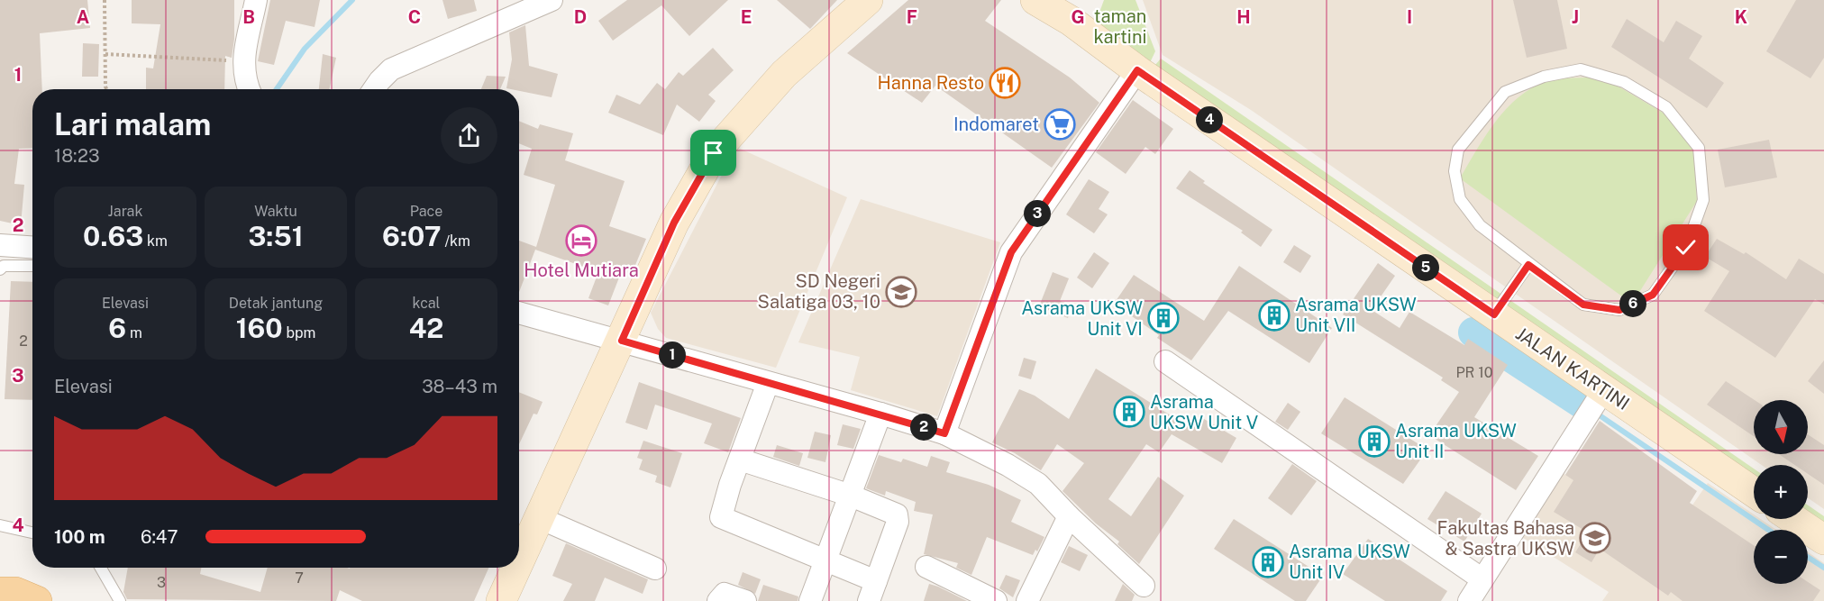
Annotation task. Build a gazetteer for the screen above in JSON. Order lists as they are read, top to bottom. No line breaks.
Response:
{"streets":{"main road":["JALAN KARTINI"]},"parks":["taman kartini"],"places":{"restaurant":["Hanna Resto"],"supermarket":["Indomaret"],"hotel":["Hotel Mutiara"],"school or university":["SD Negeri Salatiga 03, 10","Fakultas Bahasa & Sastra UKSW"],"building":["Asrama UKSW Unit VII","Asrama UKSW Unit VI","Asrama UKSW Unit V","Asrama UKSW Unit II","Asrama UKSW Unit IV"]},"house_numbers":["2","PR 10","7","3"],"north":"bottom","page":{"heading":["Lari malam","18:23"],"pins":["4","3","5","6","1","2"],"stats":[["Jarak","0.63 km"],["Waktu","3:51"],["Pace","6:07 /km"],["Elevasi","6 m"],["Detak jantung","160 bpm"],["kcal","42"]],"chart":["Elevasi","38–43 m"],"map_buttons":["+","−"],"list":[{"name":"100 m","note":"6:47"}]},"grid":{"columns":["A","B","C","D","E","F","G","H","I","J","K"],"rows":["1","2","3","4"]}}
